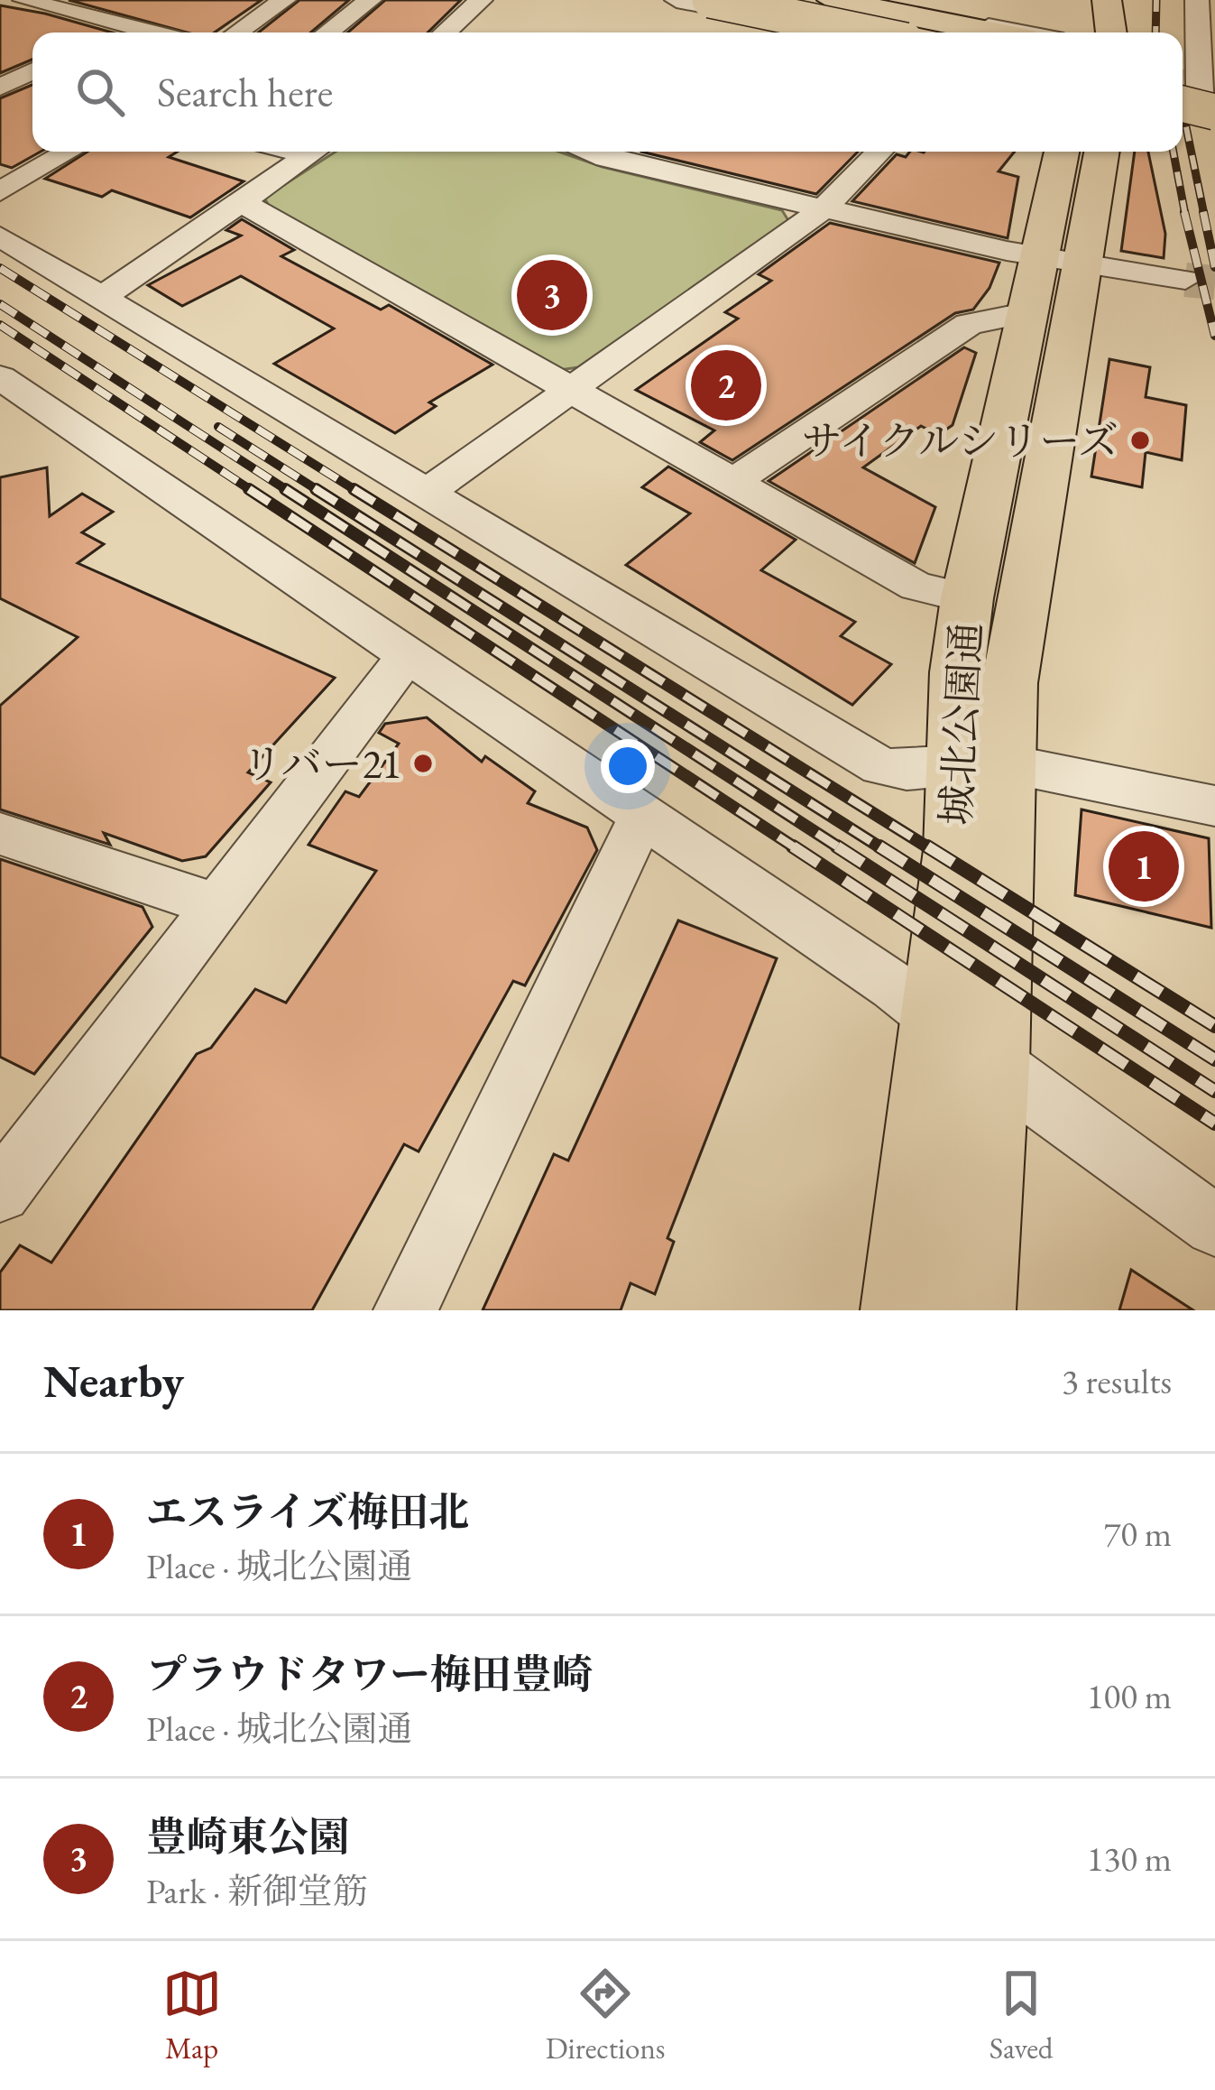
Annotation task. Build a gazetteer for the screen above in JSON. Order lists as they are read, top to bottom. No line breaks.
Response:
{"streets":{"main road":["城北公園通"]},"places":["サイクルシリーズ","リバー21"],"page":{"search":"Search here","pins":["3","2","1"],"heading":["Nearby","3 results"],"list":[{"mark":"1","name":"エスライズ梅田北","note":"Place · 城北公園通","value":"70 m"},{"mark":"2","name":"プラウドタワー梅田豊崎","note":"Place · 城北公園通","value":"100 m"},{"mark":"3","name":"豊崎東公園","note":"Park · 新御堂筋","value":"130 m"}],"nav":["Map","Directions","Saved"]}}
